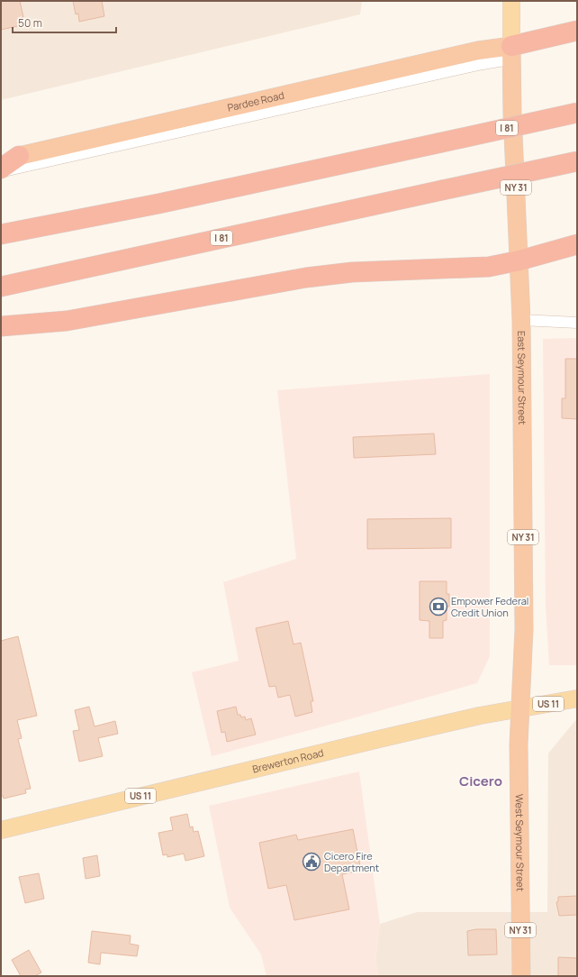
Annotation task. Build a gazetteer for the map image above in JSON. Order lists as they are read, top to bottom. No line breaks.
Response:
{"streets":{"highway":["Pardee Road","I 81","NY 31","East Seymour Street","West Seymour Street"],"main road":["US 11","Brewerton Road"]},"crossings":[["Pardee Road","NY 31"],["Pardee Road","East Seymour Street"],["NY 31","East Seymour Street"],["East Seymour Street","Brewerton Road"],["East Seymour Street","West Seymour Street"],["Brewerton Road","West Seymour Street"]],"districts":["Cicero"],"places":{"bank":["Empower Federal Credit Union"],"public building":["Cicero Fire Department"]},"scale_bar":"50 m"}
